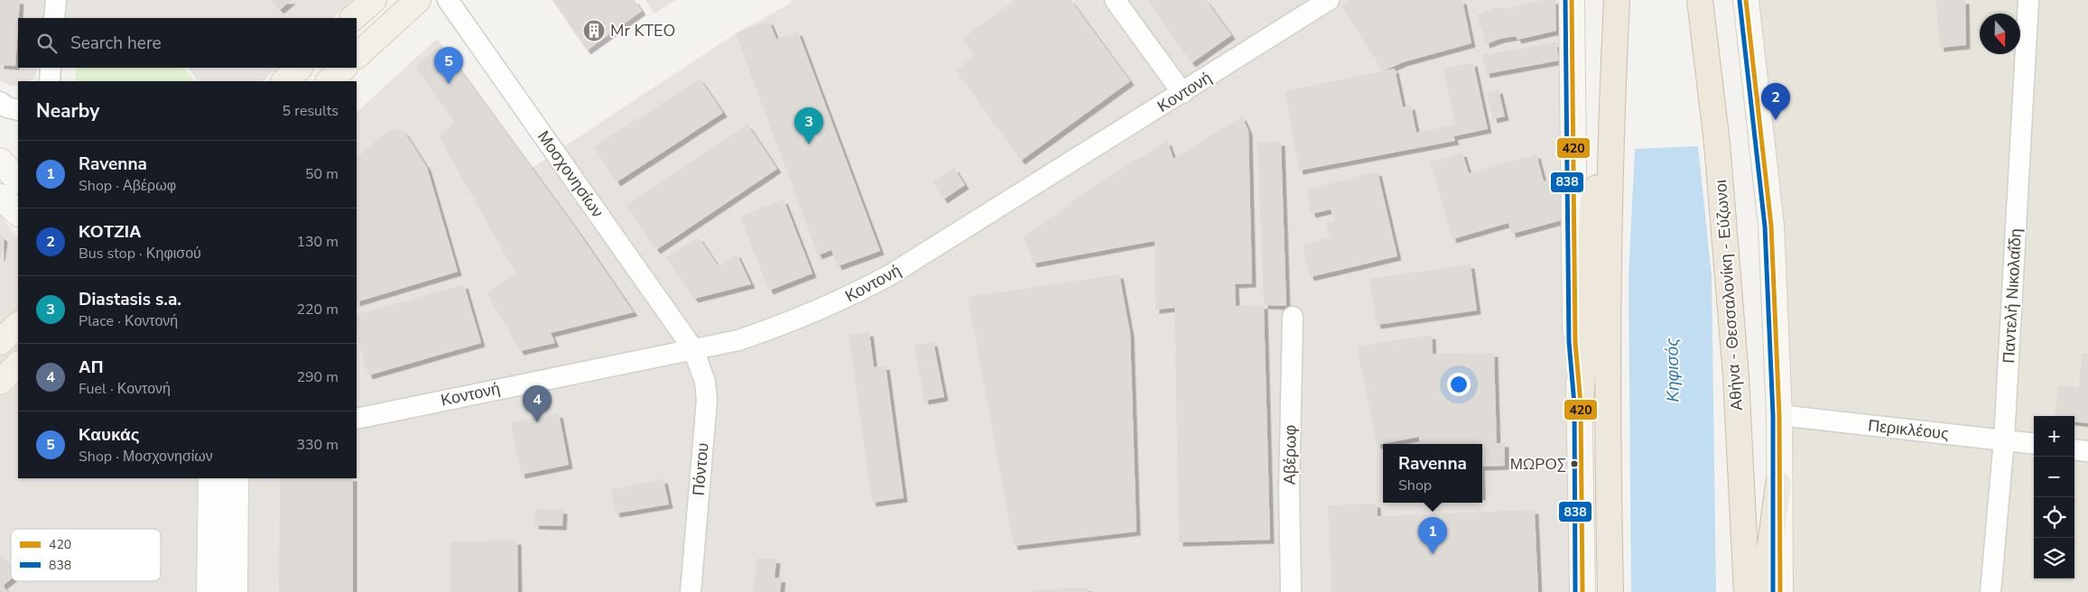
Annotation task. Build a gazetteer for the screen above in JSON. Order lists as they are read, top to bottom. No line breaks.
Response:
{"streets":{"highway":["Αθήνα - Θεσσαλονίκη - Εύζωνοι"],"street":["Κοντονή","Μοσχονησίων","Παντελή Νικολαΐδη","Περικλέους","Αβέρωφ","Πόντου"]},"crossings":[["Κοντονή","Μοσχονησίων"],["Κοντονή","Πόντου"],["Μοσχονησίων","Πόντου"],["Παντελή Νικολαΐδη","Περικλέους"]],"water":["Κηφισός"],"places":{"building":["Mr KTEO"],"other":["ΜΩΡΟΣ"]},"lines":["transit line 420","transit line 838"],"legend":["420","838"],"north":"bottom","page":{"search":"Search here","pins":["5","2","3","4","1"],"heading":["Nearby","5 results"],"list":[{"mark":"1","name":"Ravenna","note":"Shop · Αβέρωφ","value":"50 m"},{"mark":"2","name":"ΚΟΤΖΙΑ","note":"Bus stop · Κηφισού","value":"130 m"},{"mark":"3","name":"Diastasis s.a.","note":"Place · Κοντονή","value":"220 m"},{"mark":"4","name":"ΑΠ","note":"Fuel · Κοντονή","value":"290 m"},{"mark":"5","name":"Καυκάς","note":"Shop · Μοσχονησίων","value":"330 m"}],"map_buttons":["+","−"],"popup":["Ravenna","Shop"]}}
